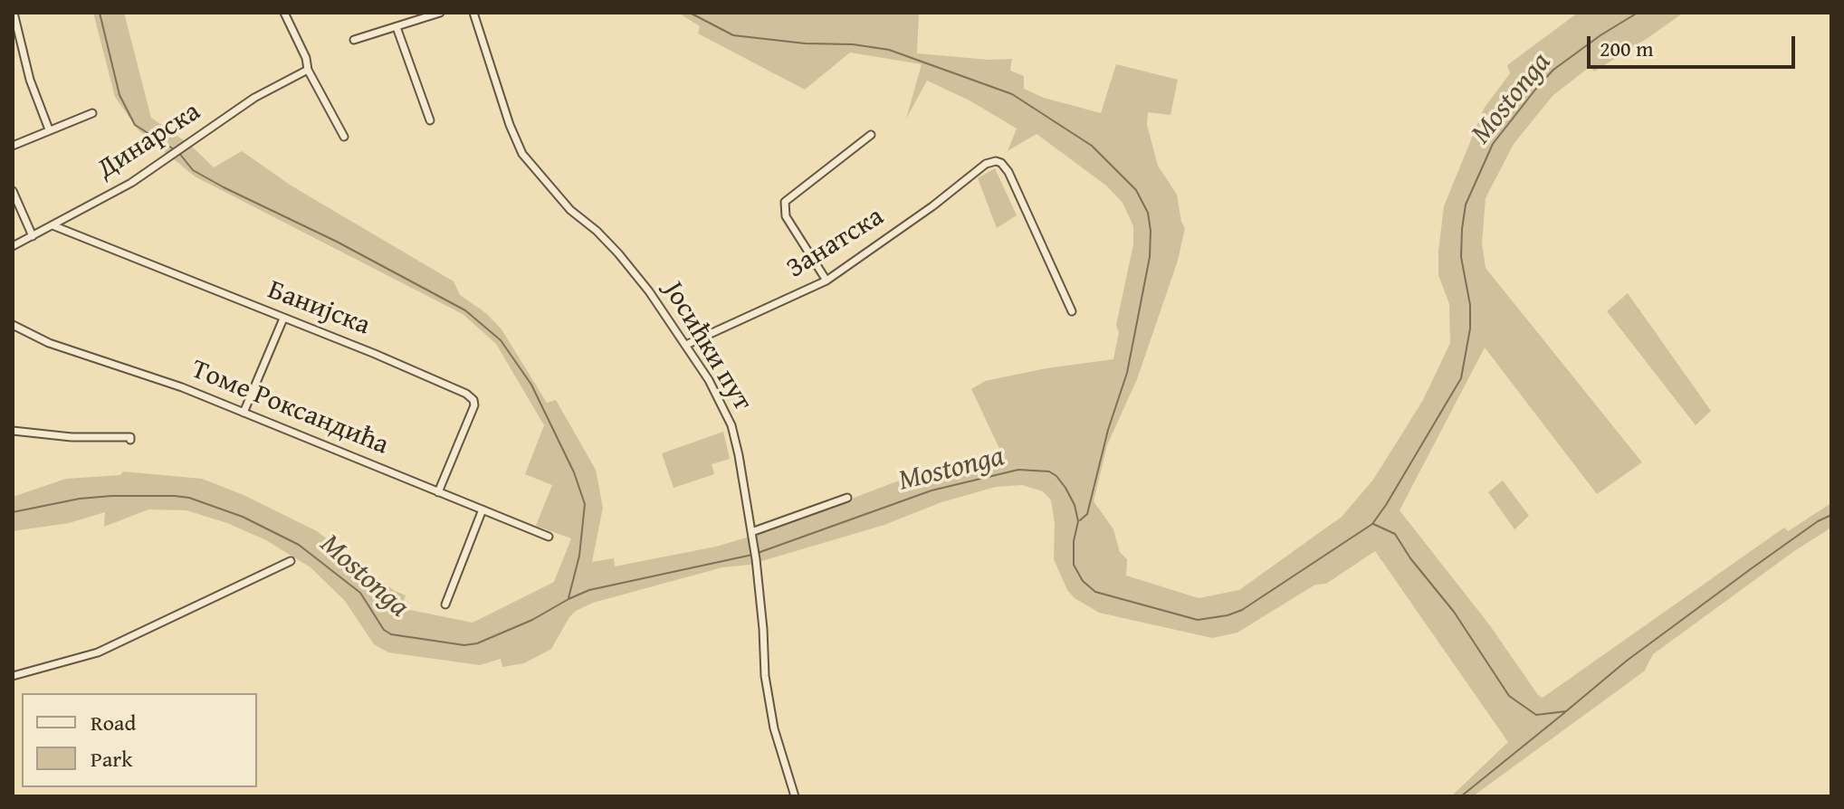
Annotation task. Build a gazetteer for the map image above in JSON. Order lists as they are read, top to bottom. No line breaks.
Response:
{"streets":{"street":["Динарска","Занатска","Банијска","Јосићки пут","Томе Роксандића"]},"crossings":[["Динарска","Банијска"],["Занатска","Јосићки пут"],["Банијска","Томе Роксандића"]],"water":["Mostonga"],"legend":["Road","Park"],"scale_bar":"200 m"}
